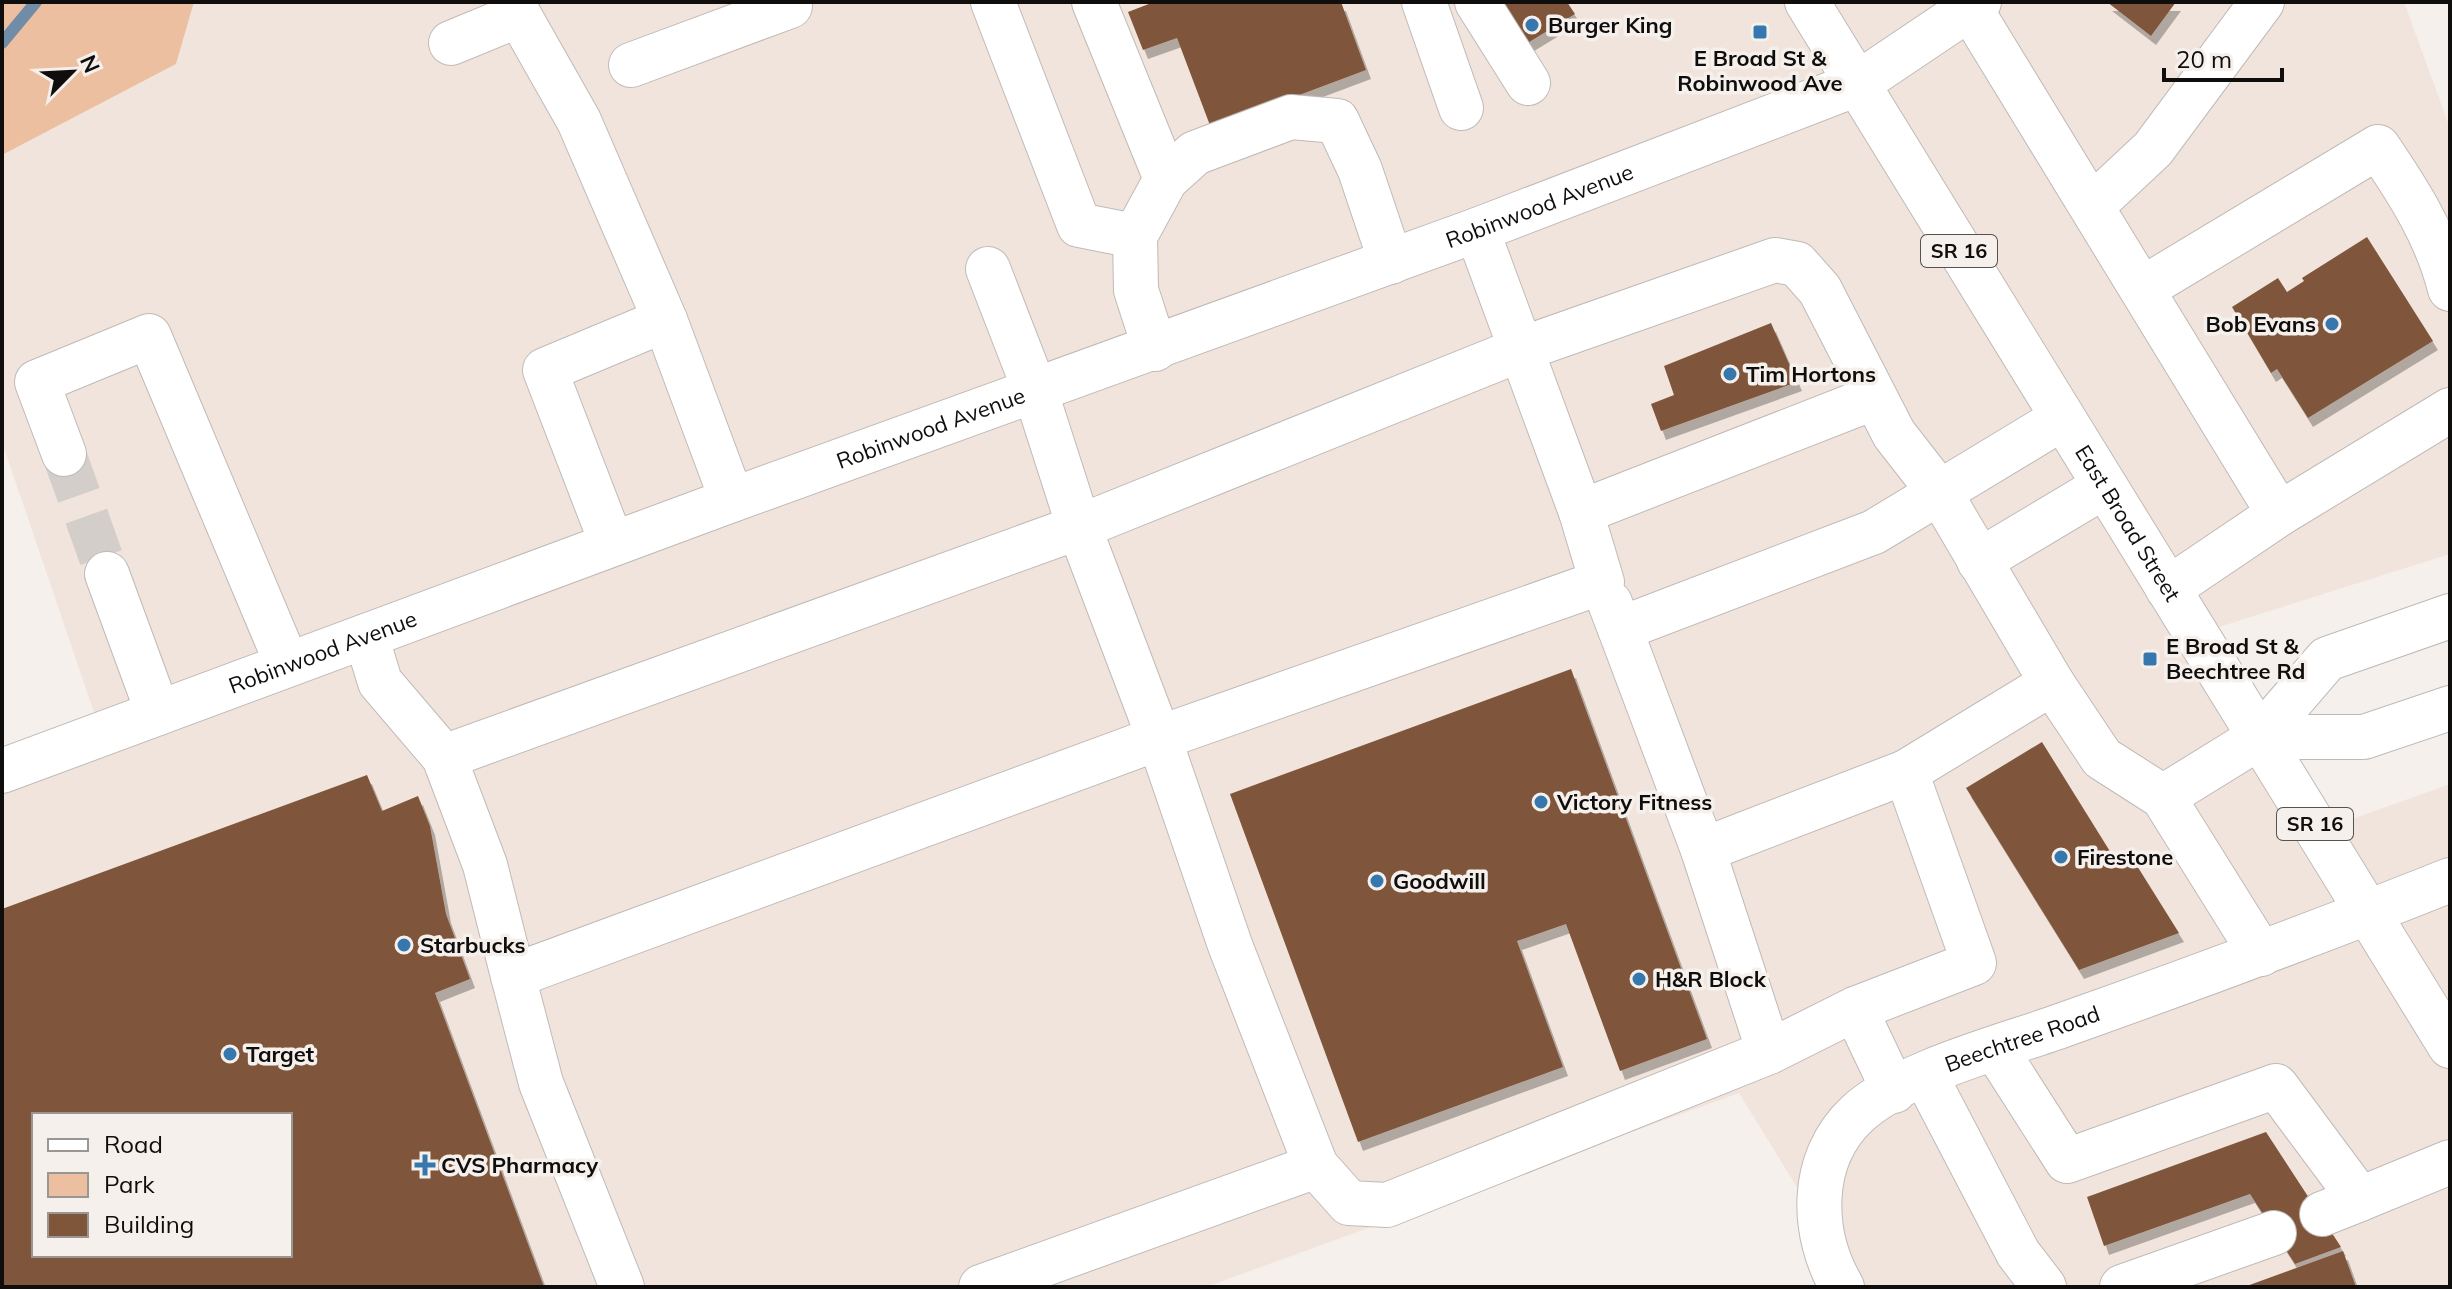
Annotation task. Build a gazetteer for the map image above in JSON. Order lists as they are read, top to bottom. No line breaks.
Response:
{"streets":{"street":["Robinwood Avenue","SR 16","East Broad Street","Beechtree Road"]},"crossings":[["Robinwood Avenue","East Broad Street"],["East Broad Street","Beechtree Road"]],"places":{"other":["Burger King","Bob Evans","Tim Hortons","Victory Fitness","Firestone","Goodwill","Starbucks","H&R Block","Target"],"transit":["E Broad St & Robinwood Ave","E Broad St & Beechtree Rd"],"health":["CVS Pharmacy"]},"legend":["Road","Park","Building"],"scale_bar":"20 m","north":"top right"}
